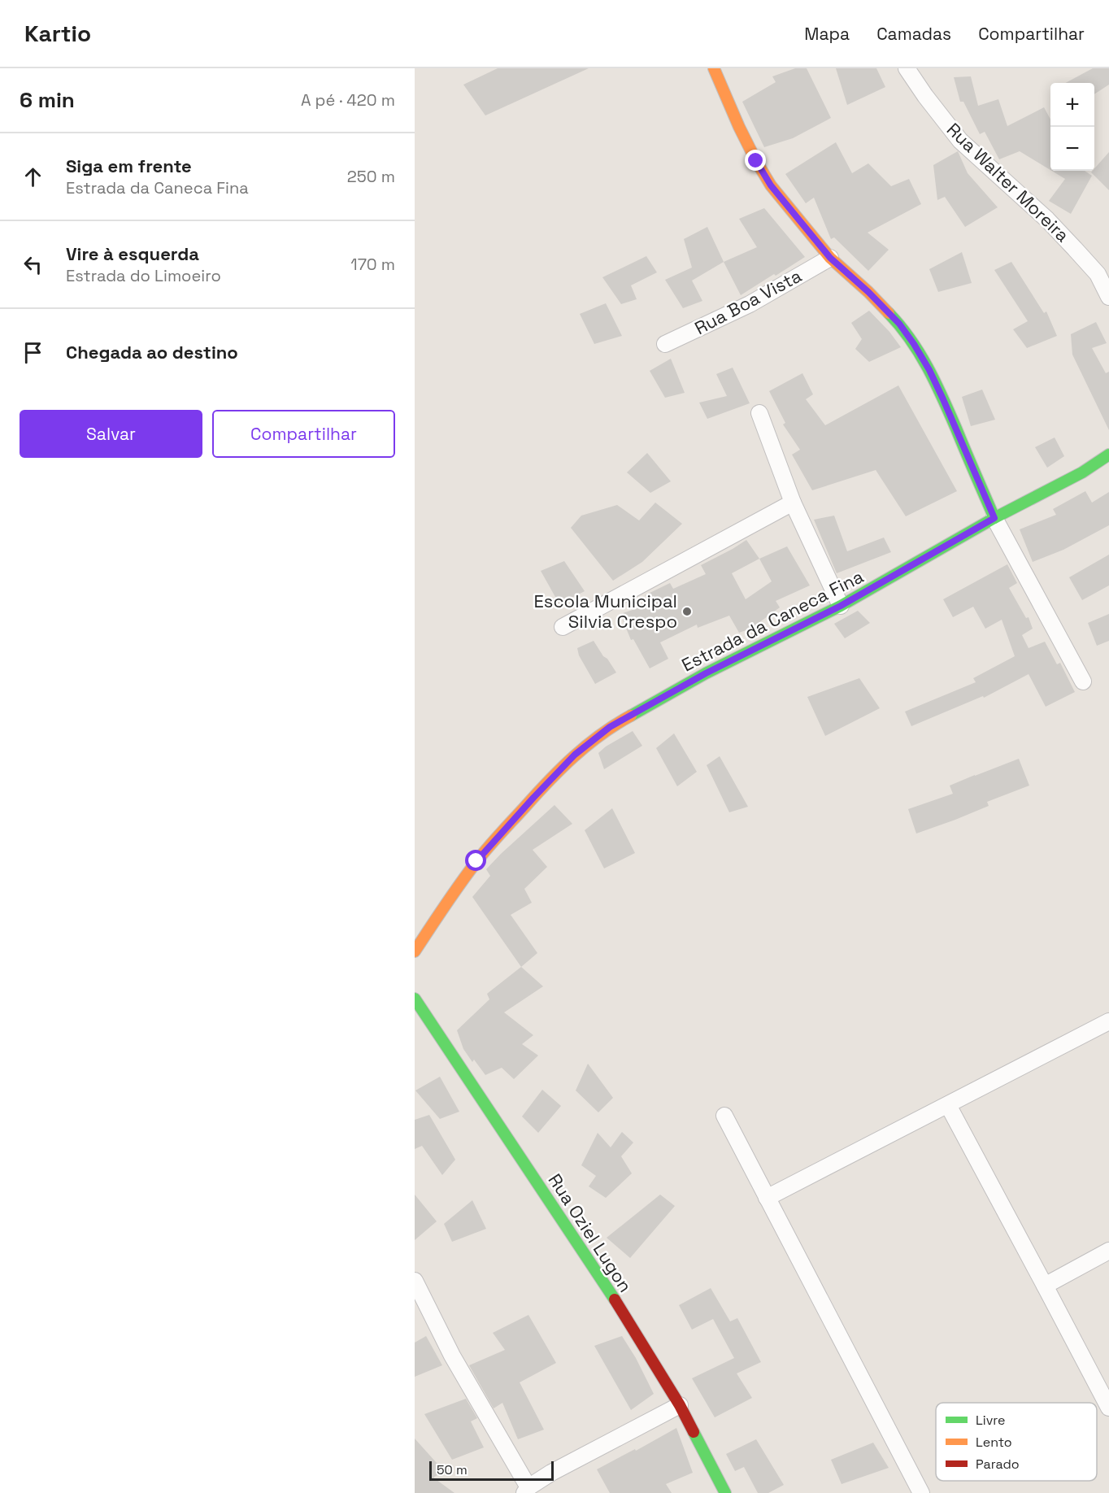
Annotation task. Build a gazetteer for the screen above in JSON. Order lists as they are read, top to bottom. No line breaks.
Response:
{"streets":{"street":["Rua Walter Moreira","Rua Boa Vista","Estrada da Caneca Fina","Rua Oziel Lugon"]},"places":["Escola Municipal Silvia Crespo"],"legend":["Livre","Lento","Parado"],"scale_bar":"50 m","page":{"header":"Kartio","nav":["Mapa","Camadas","Compartilhar"],"heading":["6 min","A pé · 420 m"],"map_buttons":["+","−"],"list":[["Siga em frente","Estrada da Caneca Fina","250 m"],["Vire à esquerda","Estrada do Limoeiro","170 m"],"Chegada ao destino"],"buttons":["Salvar","Compartilhar"],"scale":"50 m"}}
